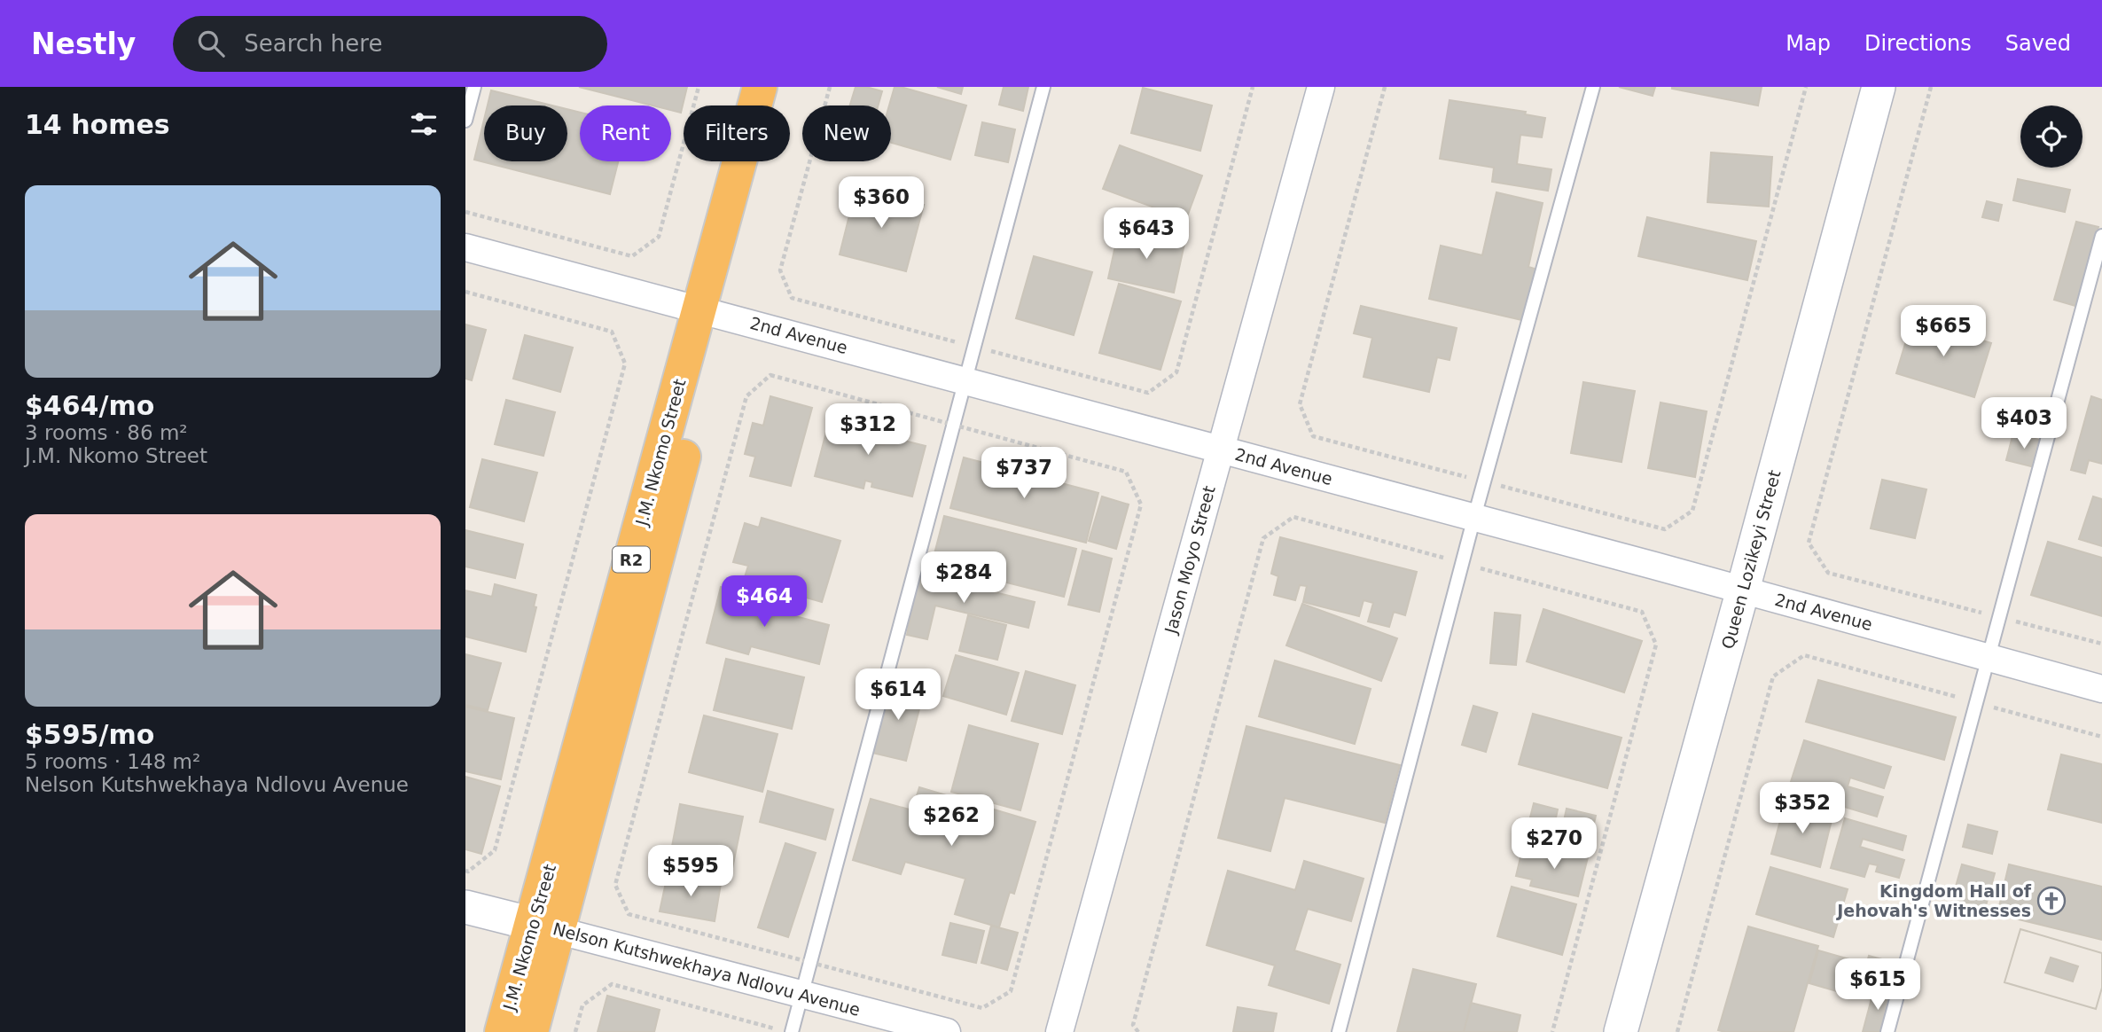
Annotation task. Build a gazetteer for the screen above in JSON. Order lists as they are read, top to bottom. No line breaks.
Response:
{"streets":{"highway":["J.M. Nkomo Street","R2"],"street":["2nd Avenue","Jason Moyo Street","Queen Lozikeyi Street","Nelson Kutshwekhaya Ndlovu Avenue"]},"crossings":[["2nd Avenue","J.M. Nkomo Street"],["2nd Avenue","Jason Moyo Street"],["2nd Avenue","Queen Lozikeyi Street"],["J.M. Nkomo Street","Nelson Kutshwekhaya Ndlovu Avenue"]],"places":{"church":["Kingdom Hall of Jehovah's Witnesses"]},"page":{"header":"Nestly","search":"Search here","nav":["Map","Directions","Saved"],"heading":"14 homes","chip":["Buy","Rent","Filters","New"],"list":[{"name":"$464/mo","note":"3 rooms · 86 m² · J.M. Nkomo Street"},{"name":"$595/mo","note":"5 rooms · 148 m² · Nelson Kutshwekhaya Ndlovu Avenue"}],"price":["$360","$643","$665","$403","$312","$737","$284","$464","$614","$352","$262","$270","$595","$615"]}}
